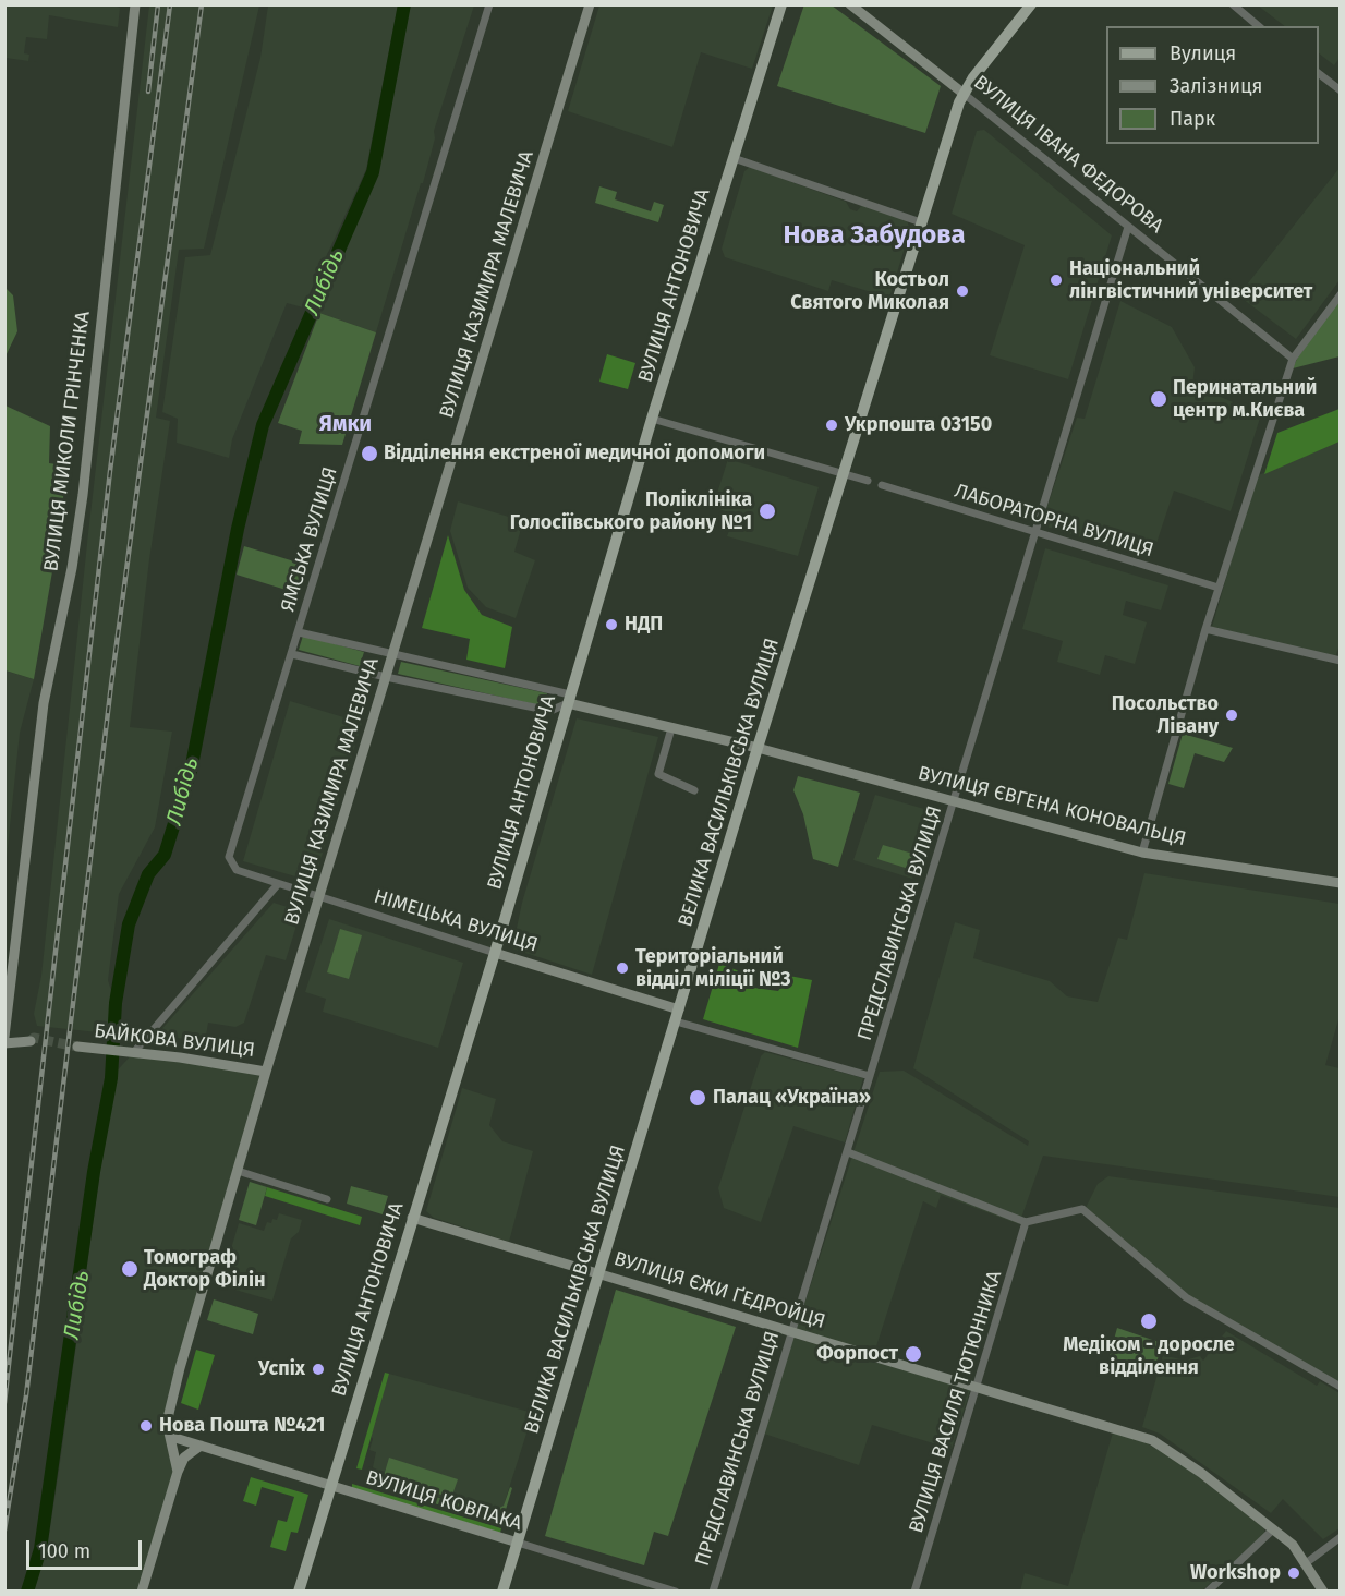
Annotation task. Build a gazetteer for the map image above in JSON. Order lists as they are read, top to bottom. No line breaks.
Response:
{"streets":{"main road":["ВУЛИЦЯ ІВАНА ФЕДОРОВА","ВУЛИЦЯ КАЗИМИРА МАЛЕВИЧА","ВУЛИЦЯ АНТОНОВИЧА","ВУЛИЦЯ МИКОЛИ ГРІНЧЕНКА","ВЕЛИКА ВАСИЛЬКІВСЬКА ВУЛИЦЯ","ВУЛИЦЯ ЄВГЕНА КОНОВАЛЬЦЯ","НІМЕЦЬКА ВУЛИЦЯ","БАЙКОВА ВУЛИЦЯ","ВУЛИЦЯ ЄЖИ ҐЕДРОЙЦЯ","ВУЛИЦЯ КОВПАКА"],"street":["ЛАБОРАТОРНА ВУЛИЦЯ","ЯМСЬКА ВУЛИЦЯ","ПРЕДСЛАВИНСЬКА ВУЛИЦЯ","ВУЛИЦЯ ВАСИЛЯ ТЮТЮННИКА"]},"crossings":[["ВУЛИЦЯ ІВАНА ФЕДОРОВА","ВЕЛИКА ВАСИЛЬКІВСЬКА ВУЛИЦЯ"],["ВУЛИЦЯ ІВАНА ФЕДОРОВА","ПРЕДСЛАВИНСЬКА ВУЛИЦЯ"],["ВУЛИЦЯ КАЗИМИРА МАЛЕВИЧА","НІМЕЦЬКА ВУЛИЦЯ"],["ВУЛИЦЯ КАЗИМИРА МАЛЕВИЧА","БАЙКОВА ВУЛИЦЯ"],["ВУЛИЦЯ КАЗИМИРА МАЛЕВИЧА","ВУЛИЦЯ КОВПАКА"],["ВУЛИЦЯ АНТОНОВИЧА","ВУЛИЦЯ ЄВГЕНА КОНОВАЛЬЦЯ"],["ВУЛИЦЯ АНТОНОВИЧА","НІМЕЦЬКА ВУЛИЦЯ"],["ВУЛИЦЯ АНТОНОВИЧА","ВУЛИЦЯ ЄЖИ ҐЕДРОЙЦЯ"],["ВУЛИЦЯ АНТОНОВИЧА","ВУЛИЦЯ КОВПАКА"],["ЛАБОРАТОРНА ВУЛИЦЯ","ПРЕДСЛАВИНСЬКА ВУЛИЦЯ"],["ЯМСЬКА ВУЛИЦЯ","НІМЕЦЬКА ВУЛИЦЯ"],["ВЕЛИКА ВАСИЛЬКІВСЬКА ВУЛИЦЯ","ВУЛИЦЯ ЄВГЕНА КОНОВАЛЬЦЯ"],["ВЕЛИКА ВАСИЛЬКІВСЬКА ВУЛИЦЯ","НІМЕЦЬКА ВУЛИЦЯ"],["ВЕЛИКА ВАСИЛЬКІВСЬКА ВУЛИЦЯ","ВУЛИЦЯ ЄЖИ ҐЕДРОЙЦЯ"],["ВЕЛИКА ВАСИЛЬКІВСЬКА ВУЛИЦЯ","ВУЛИЦЯ КОВПАКА"],["ВУЛИЦЯ ЄВГЕНА КОНОВАЛЬЦЯ","ПРЕДСЛАВИНСЬКА ВУЛИЦЯ"],["ПРЕДСЛАВИНСЬКА ВУЛИЦЯ","ВУЛИЦЯ ЄЖИ ҐЕДРОЙЦЯ"],["ВУЛИЦЯ ЄЖИ ҐЕДРОЙЦЯ","ВУЛИЦЯ ВАСИЛЯ ТЮТЮННИКА"]],"districts":["Нова Забудова","Ямки"],"water":["Либідь"],"places":["Національний лінгвістичний університет","Костьол Святого Миколая","Перинатальний центр м.Києва","Укрпошта 03150","Відділення екстреної медичної допомоги","Поліклініка Голосіївського району №1","НДП","Посольство Лівану","Територіальний відділ міліції №3","Палац «Україна»","Томограф Доктор Філін","Медіком - доросле відділення","Форпост","Успіх","Нова Пошта №421","Workshop"],"legend":["Вулиця","Залізниця","Парк"],"scale_bar":"100 m"}
